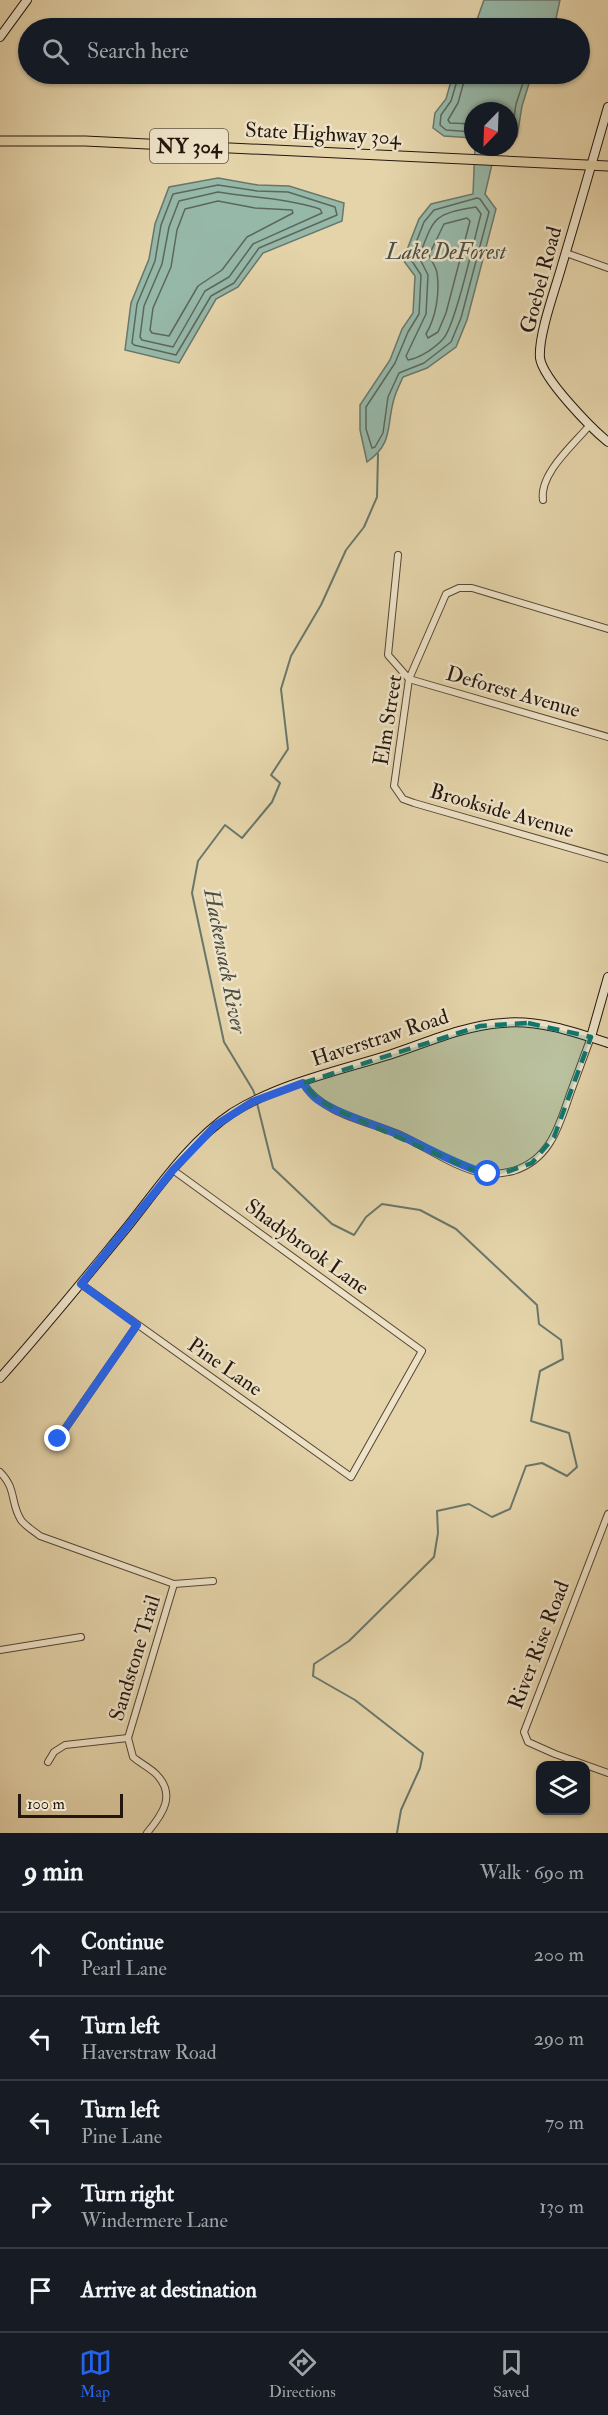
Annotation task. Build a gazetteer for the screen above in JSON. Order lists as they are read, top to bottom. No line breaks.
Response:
{"streets":{"main road":["State Highway 304","NY 304"],"street":["Goebel Road","Deforest Avenue","Elm Street","Brookside Avenue","Haverstraw Road","Shadybrook Lane","Pine Lane","River Rise Road","Sandstone Trail"]},"crossings":[["State Highway 304","Goebel Road"],["Deforest Avenue","Elm Street"],["Elm Street","Brookside Avenue"],["Haverstraw Road","Shadybrook Lane"],["Haverstraw Road","Pine Lane"],["Shadybrook Lane","Pine Lane"]],"water":["Lake DeForest","Hackensack River"],"scale_bar":"100 m","north":"bottom left","page":{"search":"Search here","scale":"100 m","heading":["9 min","Walk · 690 m"],"list":[["Continue","Pearl Lane","200 m"],["Turn left","Haverstraw Road","290 m"],["Turn left","Pine Lane","70 m"],["Turn right","Windermere Lane","130 m"],"Arrive at destination"],"nav":["Map","Directions","Saved"]}}
